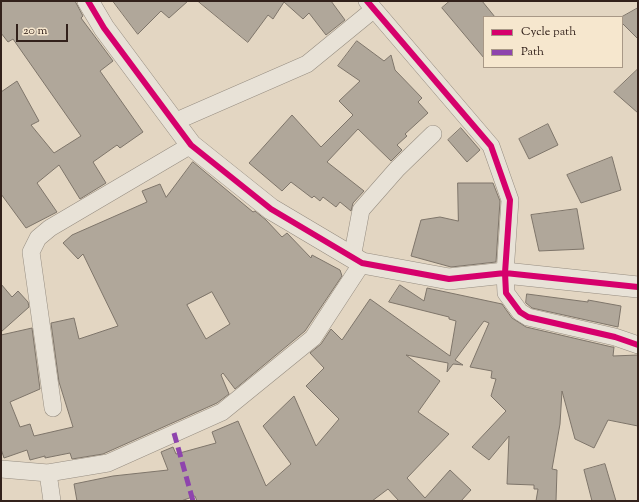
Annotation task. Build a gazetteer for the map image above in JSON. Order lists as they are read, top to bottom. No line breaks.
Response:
{"legend":["Cycle path","Path"],"scale_bar":"20 m"}
